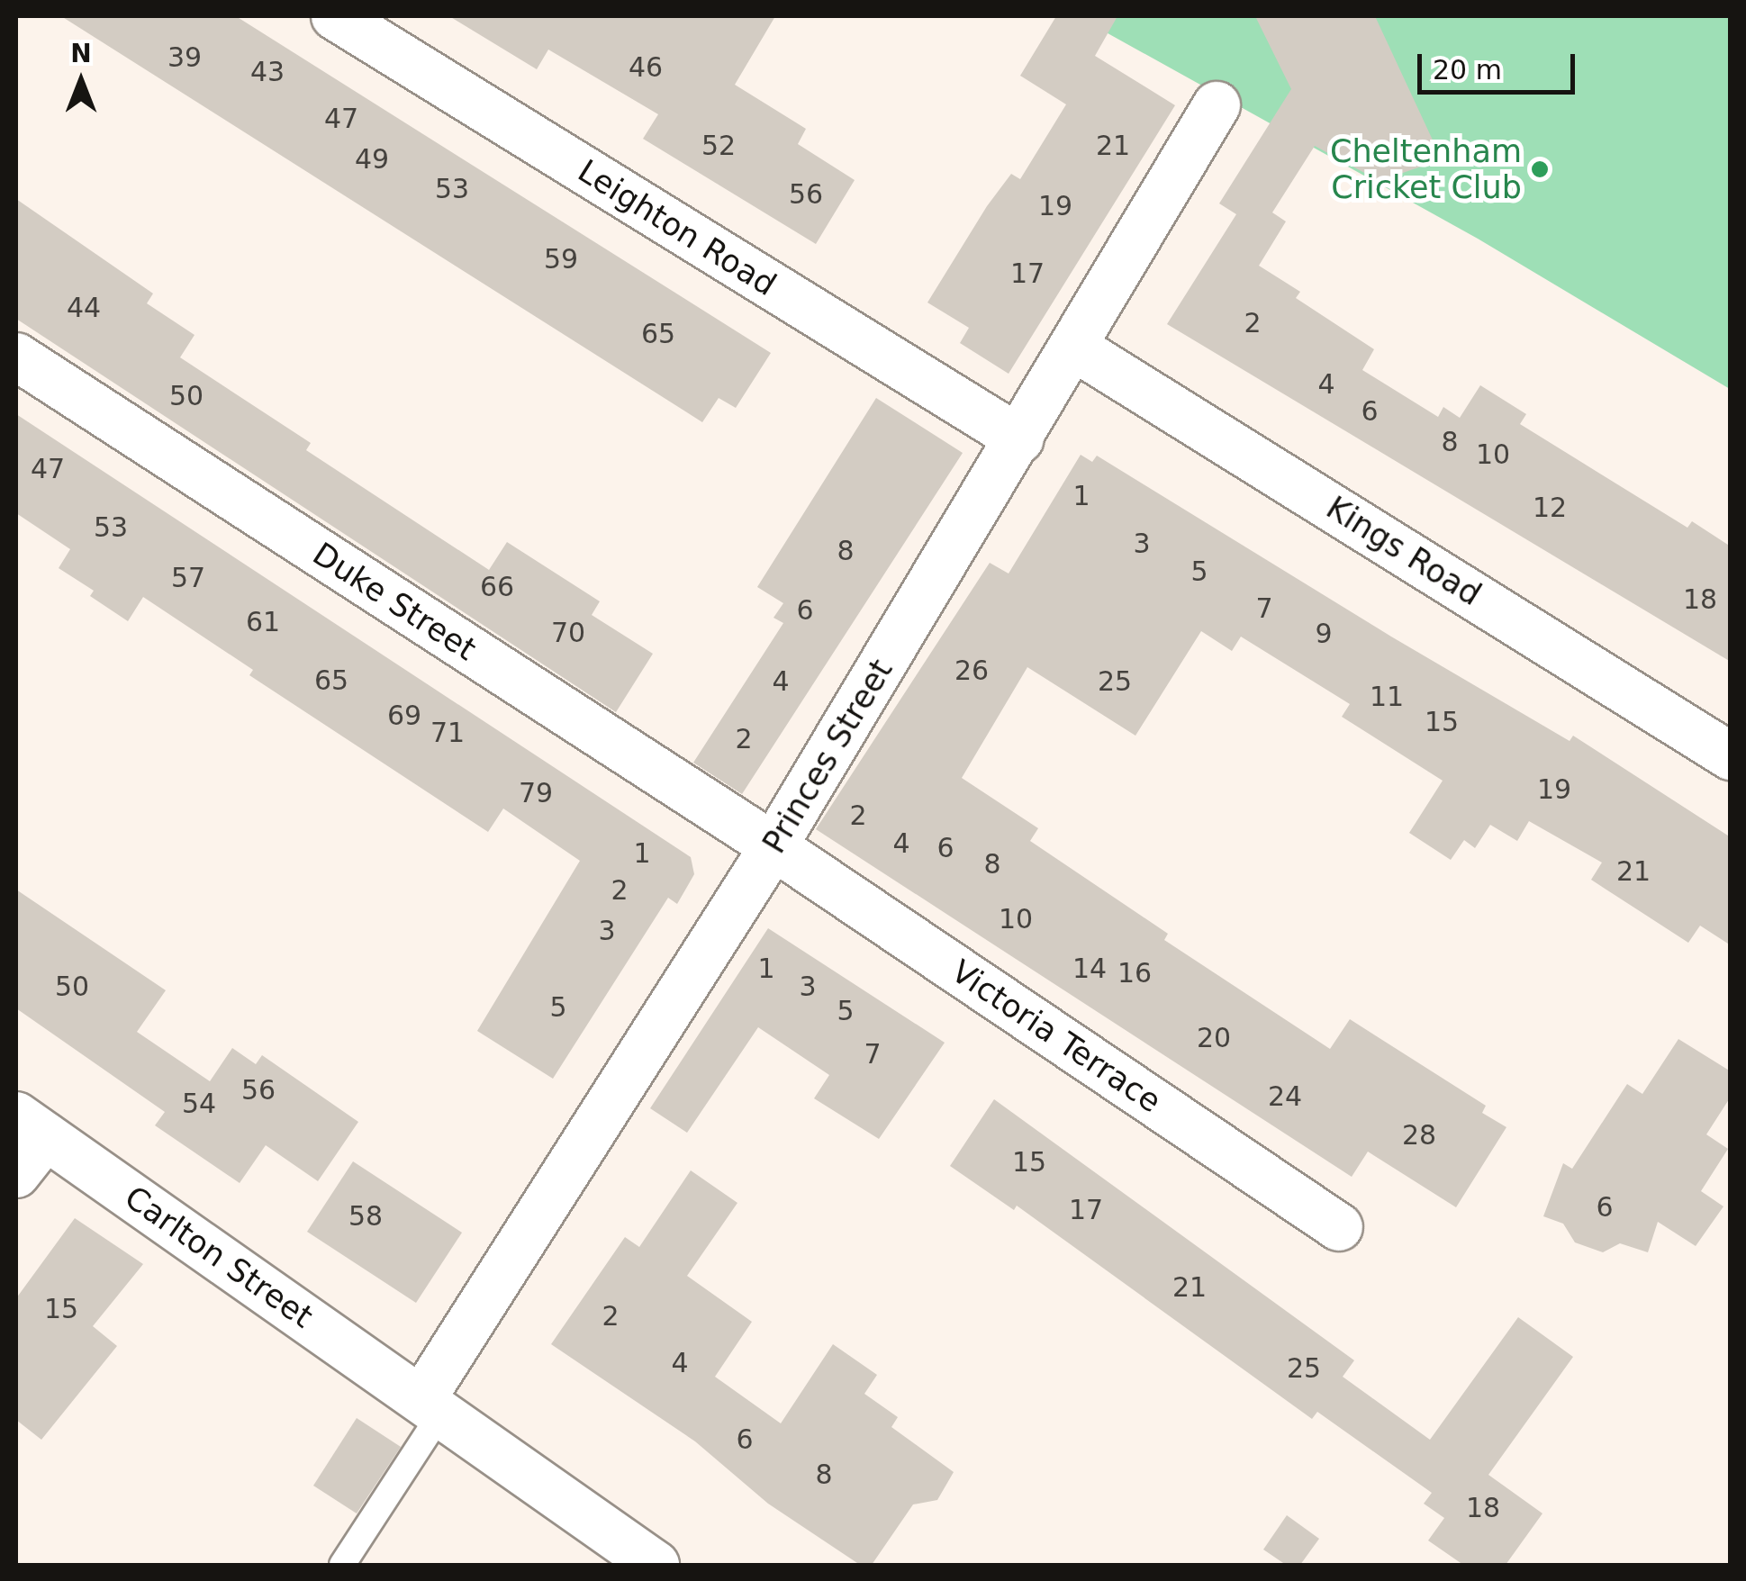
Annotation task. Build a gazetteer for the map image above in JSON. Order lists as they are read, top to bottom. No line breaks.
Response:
{"streets":{"street":["Leighton Road","Kings Road","Duke Street","Princes Street","Victoria Terrace","Carlton Street"]},"crossings":[["Leighton Road","Princes Street"],["Kings Road","Princes Street"],["Duke Street","Princes Street"],["Duke Street","Victoria Terrace"],["Princes Street","Victoria Terrace"],["Princes Street","Carlton Street"]],"places":["Cheltenham Cricket Club"],"house_numbers":["39","46","43","47","52","21","49","53","56","19","59","17","44","2","65","4","50","6","8","10","47","1","12","53","3","8","5","57","66","18","7","6","61","70","9","26","65","4","25","11","69","15","71","2","19","79","2","4","6","1","8","21","2","10","3","1","14","16","50","3","5","5","20","7","56","24","54","28","15","6","17","58","21","15","2","4","25","6","8","18"],"scale_bar":"20 m","north":"top"}
